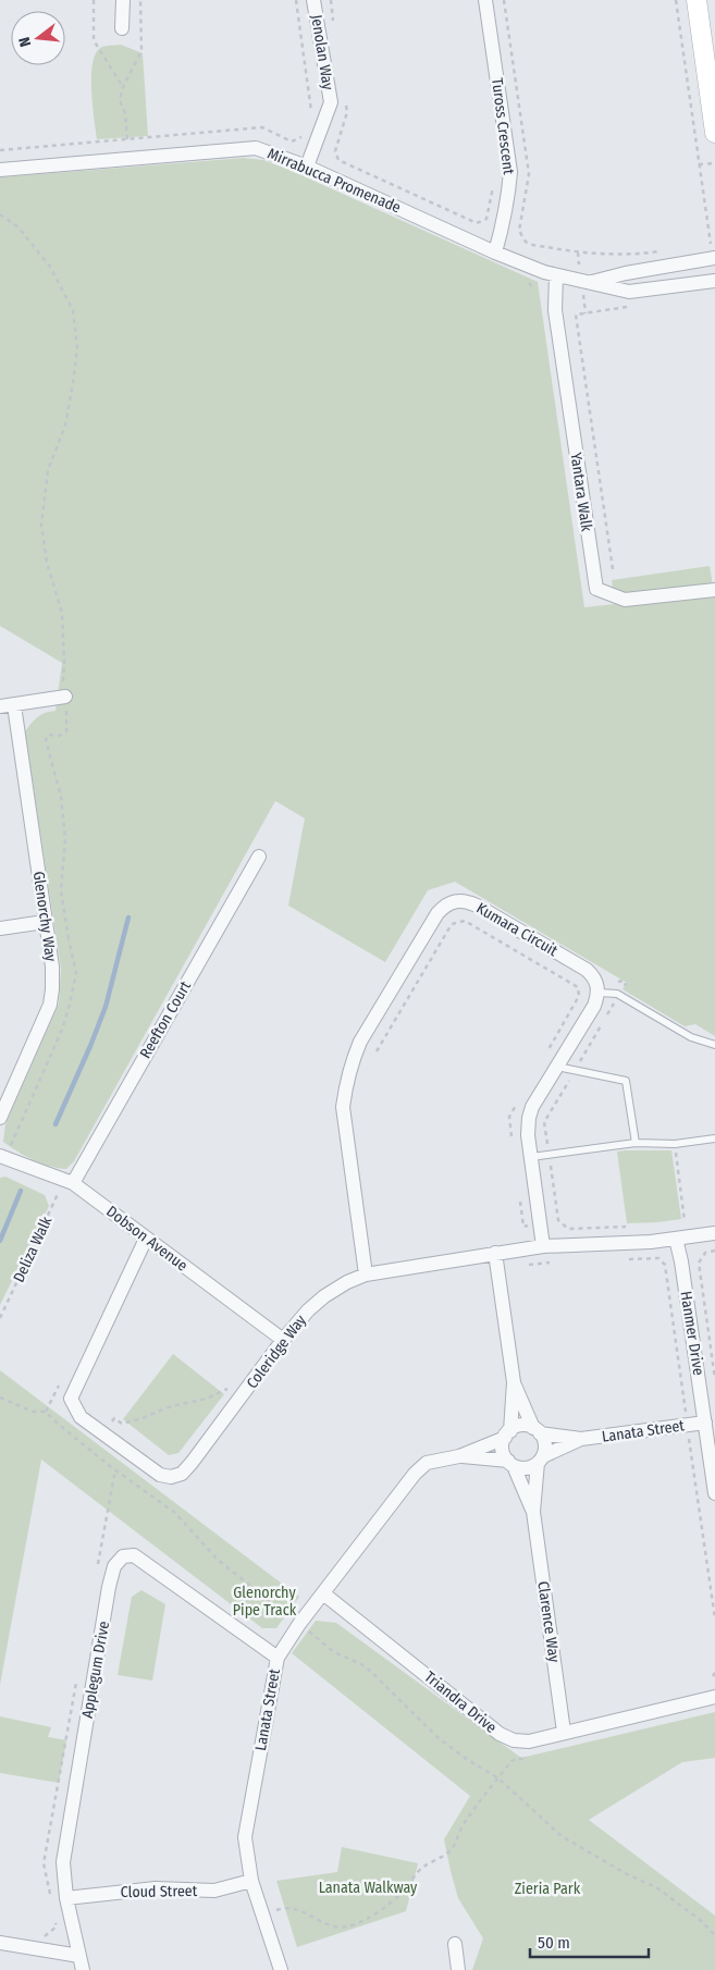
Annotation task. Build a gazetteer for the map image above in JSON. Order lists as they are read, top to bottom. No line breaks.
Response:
{"streets":{"street":["Jenolan Way","Tuross Crescent","Mirrabucca Promenade","Yantara Walk","Glenorchy Way","Kumara Circuit","Reefton Court","Dobson Avenue","Hanmer Drive","Coleridge Way","Lanata Street","Clarence Way","Applegum Drive","Triandra Drive","Cloud Street"],"path":["Deliza Walk"]},"crossings":[["Jenolan Way","Mirrabucca Promenade"],["Tuross Crescent","Mirrabucca Promenade"],["Mirrabucca Promenade","Yantara Walk"],["Kumara Circuit","Coleridge Way"],["Reefton Court","Dobson Avenue"],["Reefton Court","Deliza Walk"],["Dobson Avenue","Deliza Walk"],["Dobson Avenue","Coleridge Way"],["Hanmer Drive","Coleridge Way"],["Hanmer Drive","Lanata Street"],["Lanata Street","Clarence Way"],["Lanata Street","Applegum Drive"],["Lanata Street","Triandra Drive"],["Lanata Street","Cloud Street"],["Clarence Way","Triandra Drive"],["Applegum Drive","Cloud Street"]],"parks":["Glenorchy Pipe Track","Lanata Walkway","Zieria Park"],"scale_bar":"50 m","north":"left"}
